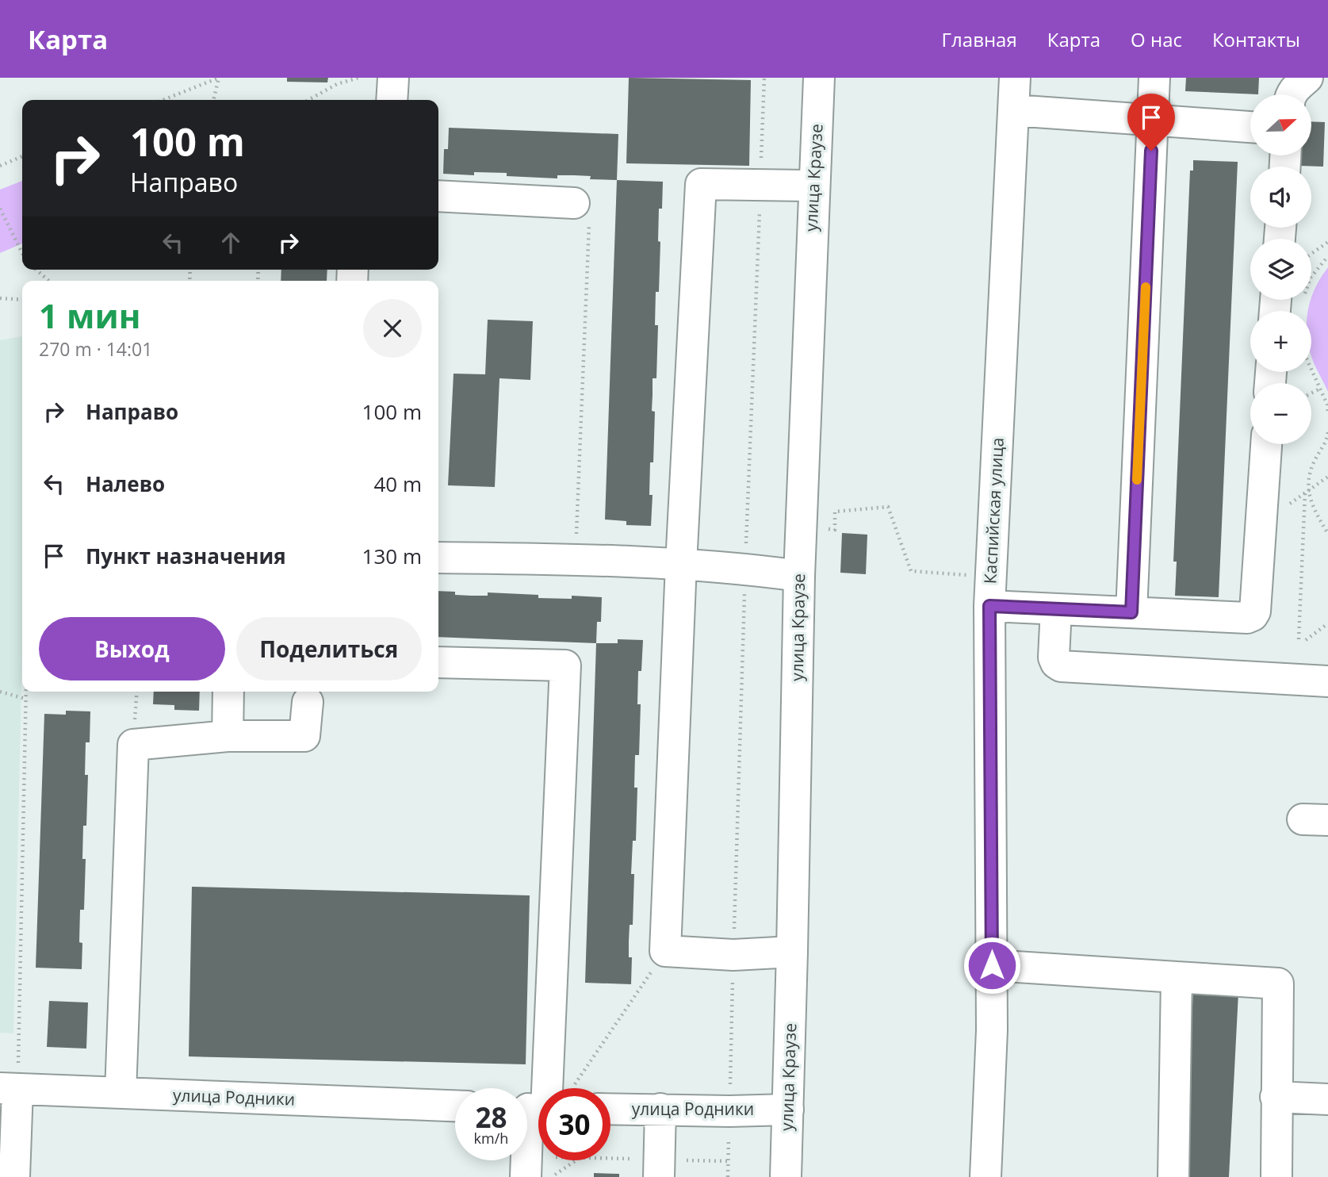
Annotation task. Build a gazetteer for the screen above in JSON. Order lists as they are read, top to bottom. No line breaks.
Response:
{"streets":{"street":["улица Краузе","Каспийская улица","улица Родники"]},"crossings":[["улица Краузе","улица Родники"]],"north":"right","page":{"header":"Карта","nav":["Главная","Карта","О нас","Контакты"],"map_buttons":["+","−"],"turn":["100 m","Направо"],"heading":["1 мин","270 m · 14:01"],"list":[{"name":"Направо","value":"100 m"},{"name":"Налево","value":"40 m"},{"name":"Пункт назначения","value":"130 m"}],"buttons":["Выход","Поделиться"],"speed":"28 km/h","limit":"30"}}
